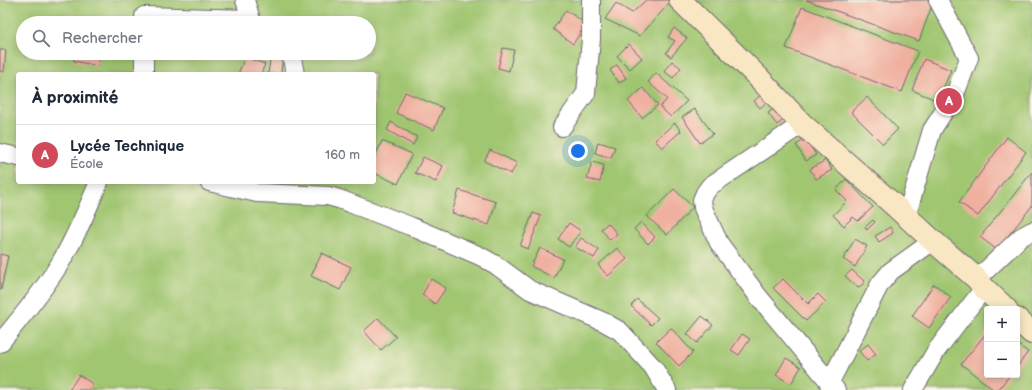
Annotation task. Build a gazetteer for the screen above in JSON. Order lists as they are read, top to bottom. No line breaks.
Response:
{"page":{"search":"Rechercher","heading":"À proximité","pins":"A","list":[{"mark":"A","name":"Lycée Technique","note":"École","value":"160 m"}],"map_buttons":["+","−"]}}
